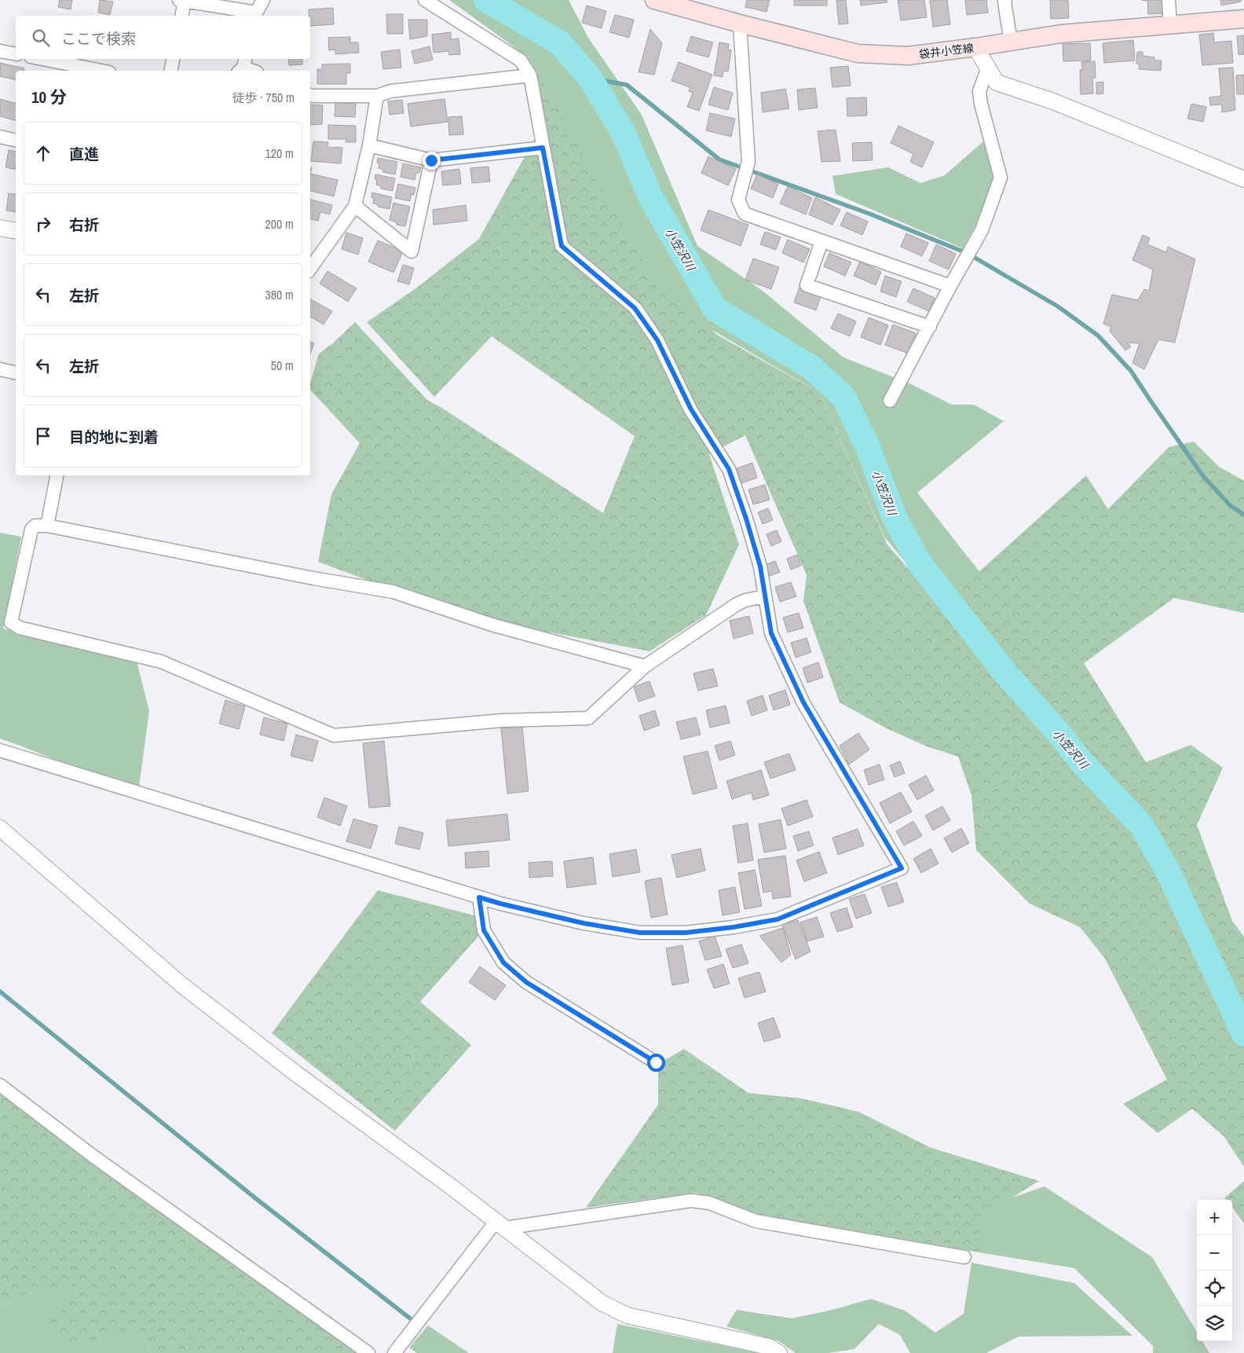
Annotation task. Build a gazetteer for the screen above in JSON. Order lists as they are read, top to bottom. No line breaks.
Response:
{"streets":{"main road":["袋井小笠線"]},"water":["小笠沢川"],"page":{"search":"ここで検索","heading":["10 分","徒歩 · 750 m"],"list":[["直進","120 m"],["右折","200 m"],["左折","380 m"],["左折","50 m"],"目的地に到着"],"map_buttons":["+","−"]}}
